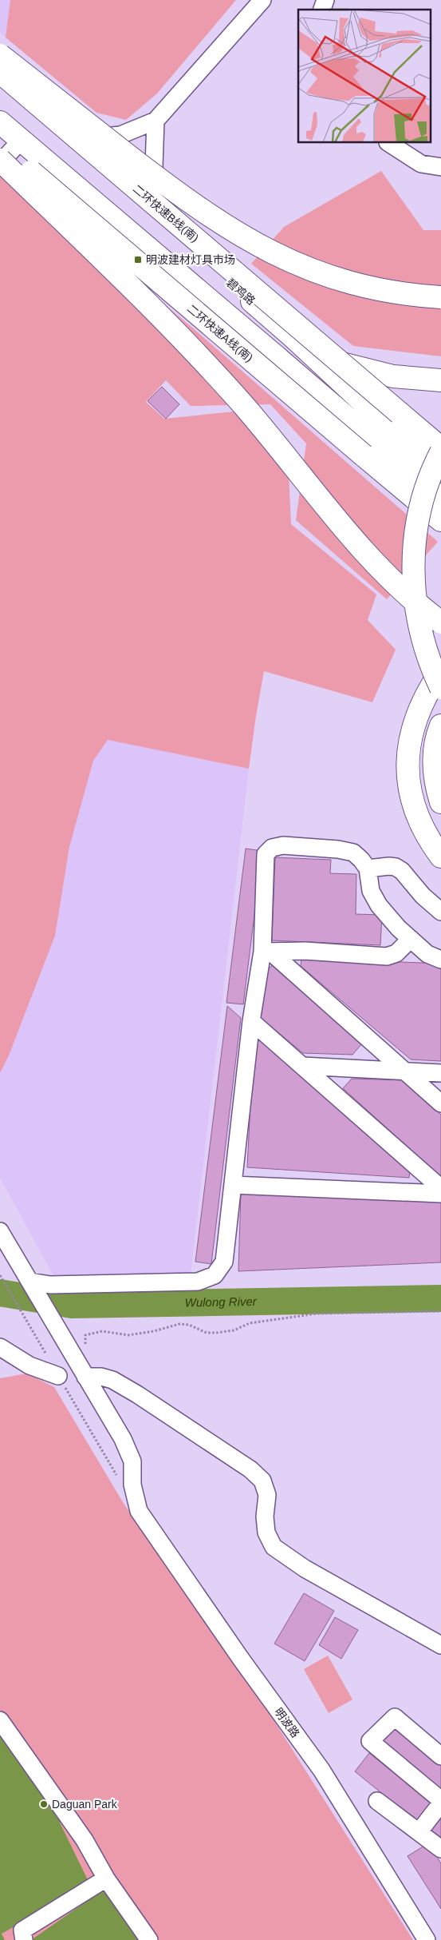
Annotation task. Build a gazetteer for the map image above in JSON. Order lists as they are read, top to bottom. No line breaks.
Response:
{"streets":{"main road":["二环快速B线(南)","碧鸡路","二环快速A线(南)"],"street":["明波路"]},"water":["Wulong River"],"places":{"transit":["明波建材灯具市场"],"other":["Daguan Park"]}}
